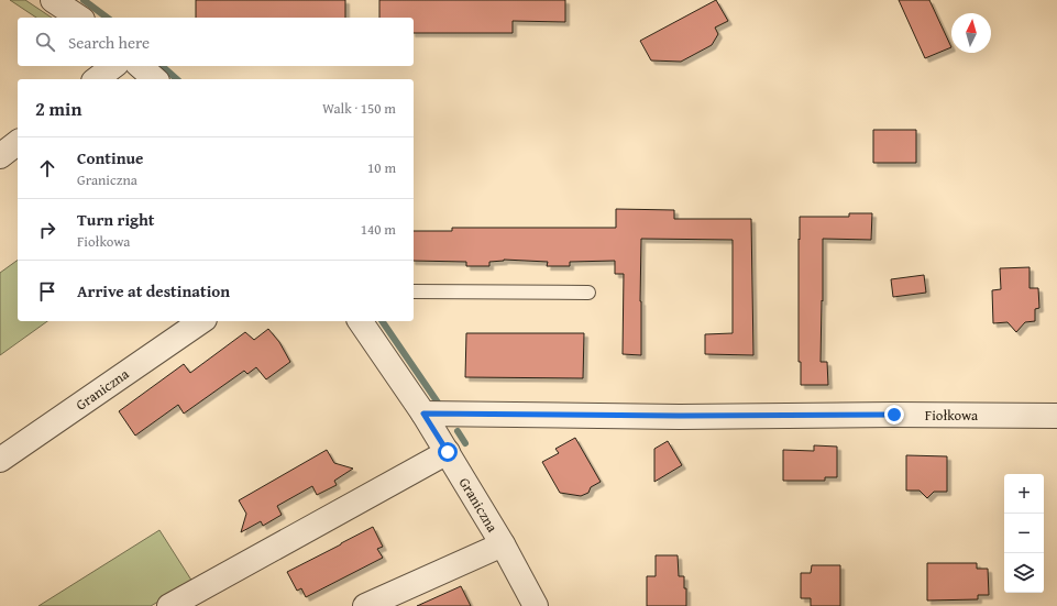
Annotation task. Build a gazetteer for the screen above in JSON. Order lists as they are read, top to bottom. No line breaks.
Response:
{"streets":{"street":["Graniczna","Fiołkowa"]},"crossings":[["Graniczna","Fiołkowa"]],"north":"top","page":{"search":"Search here","heading":["2 min","Walk · 150 m"],"list":[["Continue","Graniczna","10 m"],["Turn right","Fiołkowa","140 m"],"Arrive at destination"],"map_buttons":["+","−"]}}
